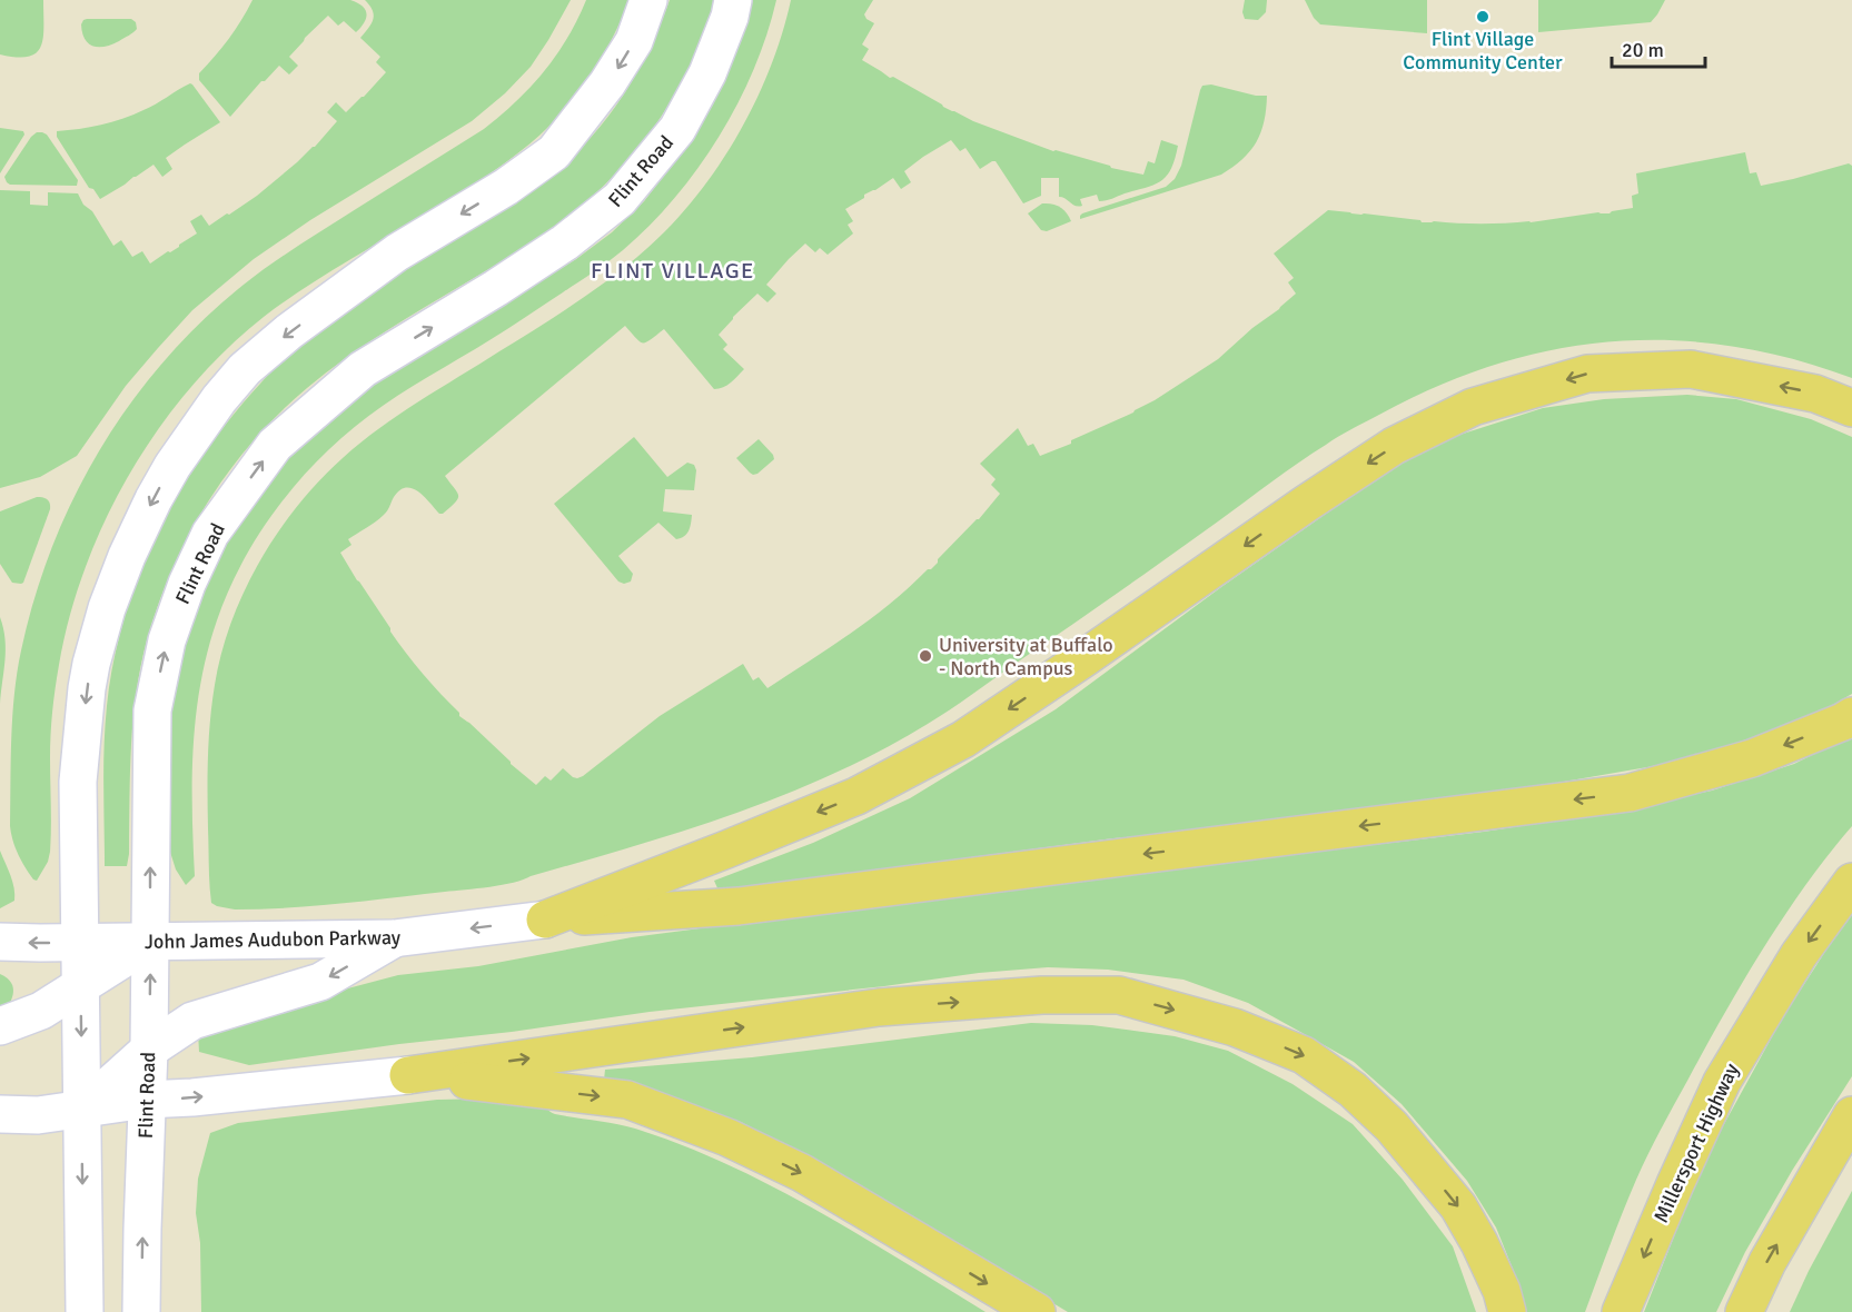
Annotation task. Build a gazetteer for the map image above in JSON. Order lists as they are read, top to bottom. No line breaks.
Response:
{"streets":{"main road":["Millersport Highway"],"street":["Flint Road","John James Audubon Parkway"]},"crossings":[["Flint Road","John James Audubon Parkway"]],"districts":["FLINT VILLAGE"],"places":["Flint Village Community Center","University at Buffalo - North Campus"],"scale_bar":"20 m"}
